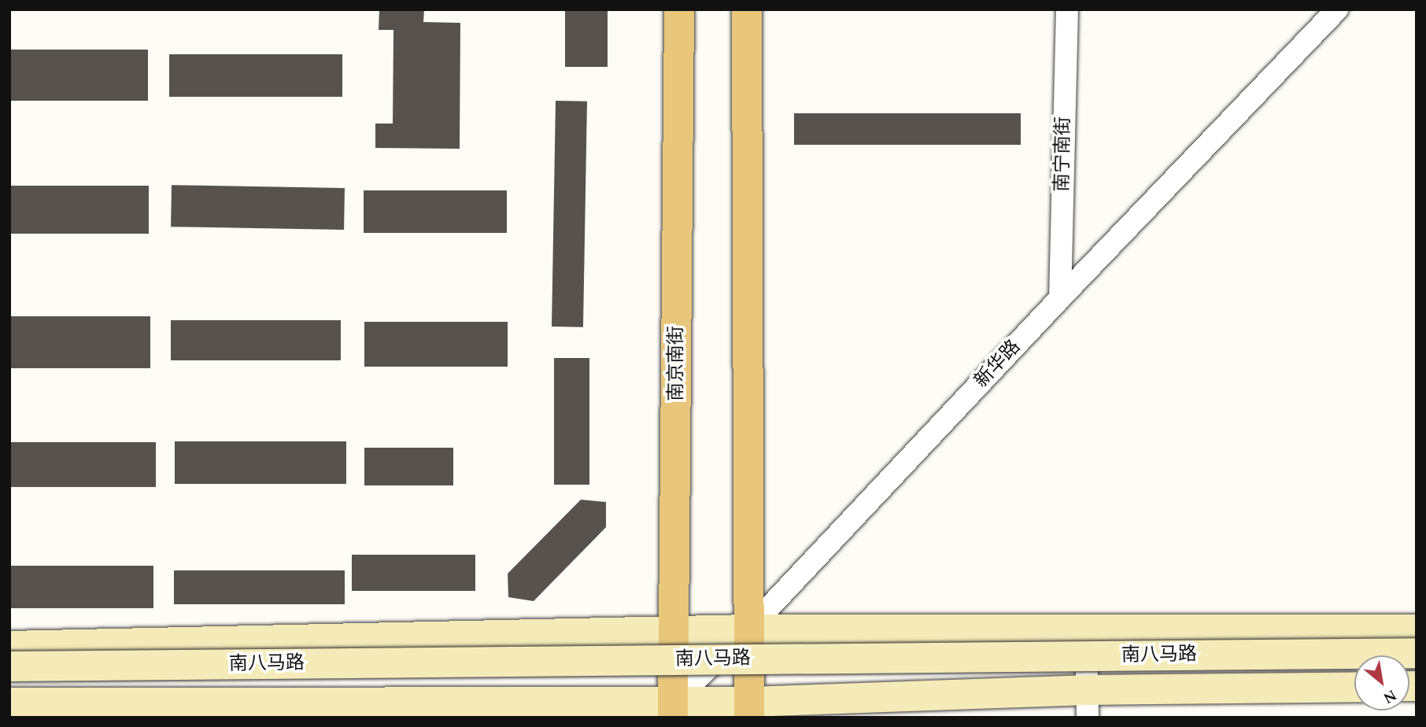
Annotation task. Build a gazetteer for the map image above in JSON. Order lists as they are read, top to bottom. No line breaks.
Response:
{"streets":{"main road":["南京南街","南八马路"],"street":["南宁南街","新华路"]},"crossings":[["南宁南街","新华路"],["南京南街","新华路"],["南京南街","南八马路"],["新华路","南八马路"]],"north":"bottom right"}
